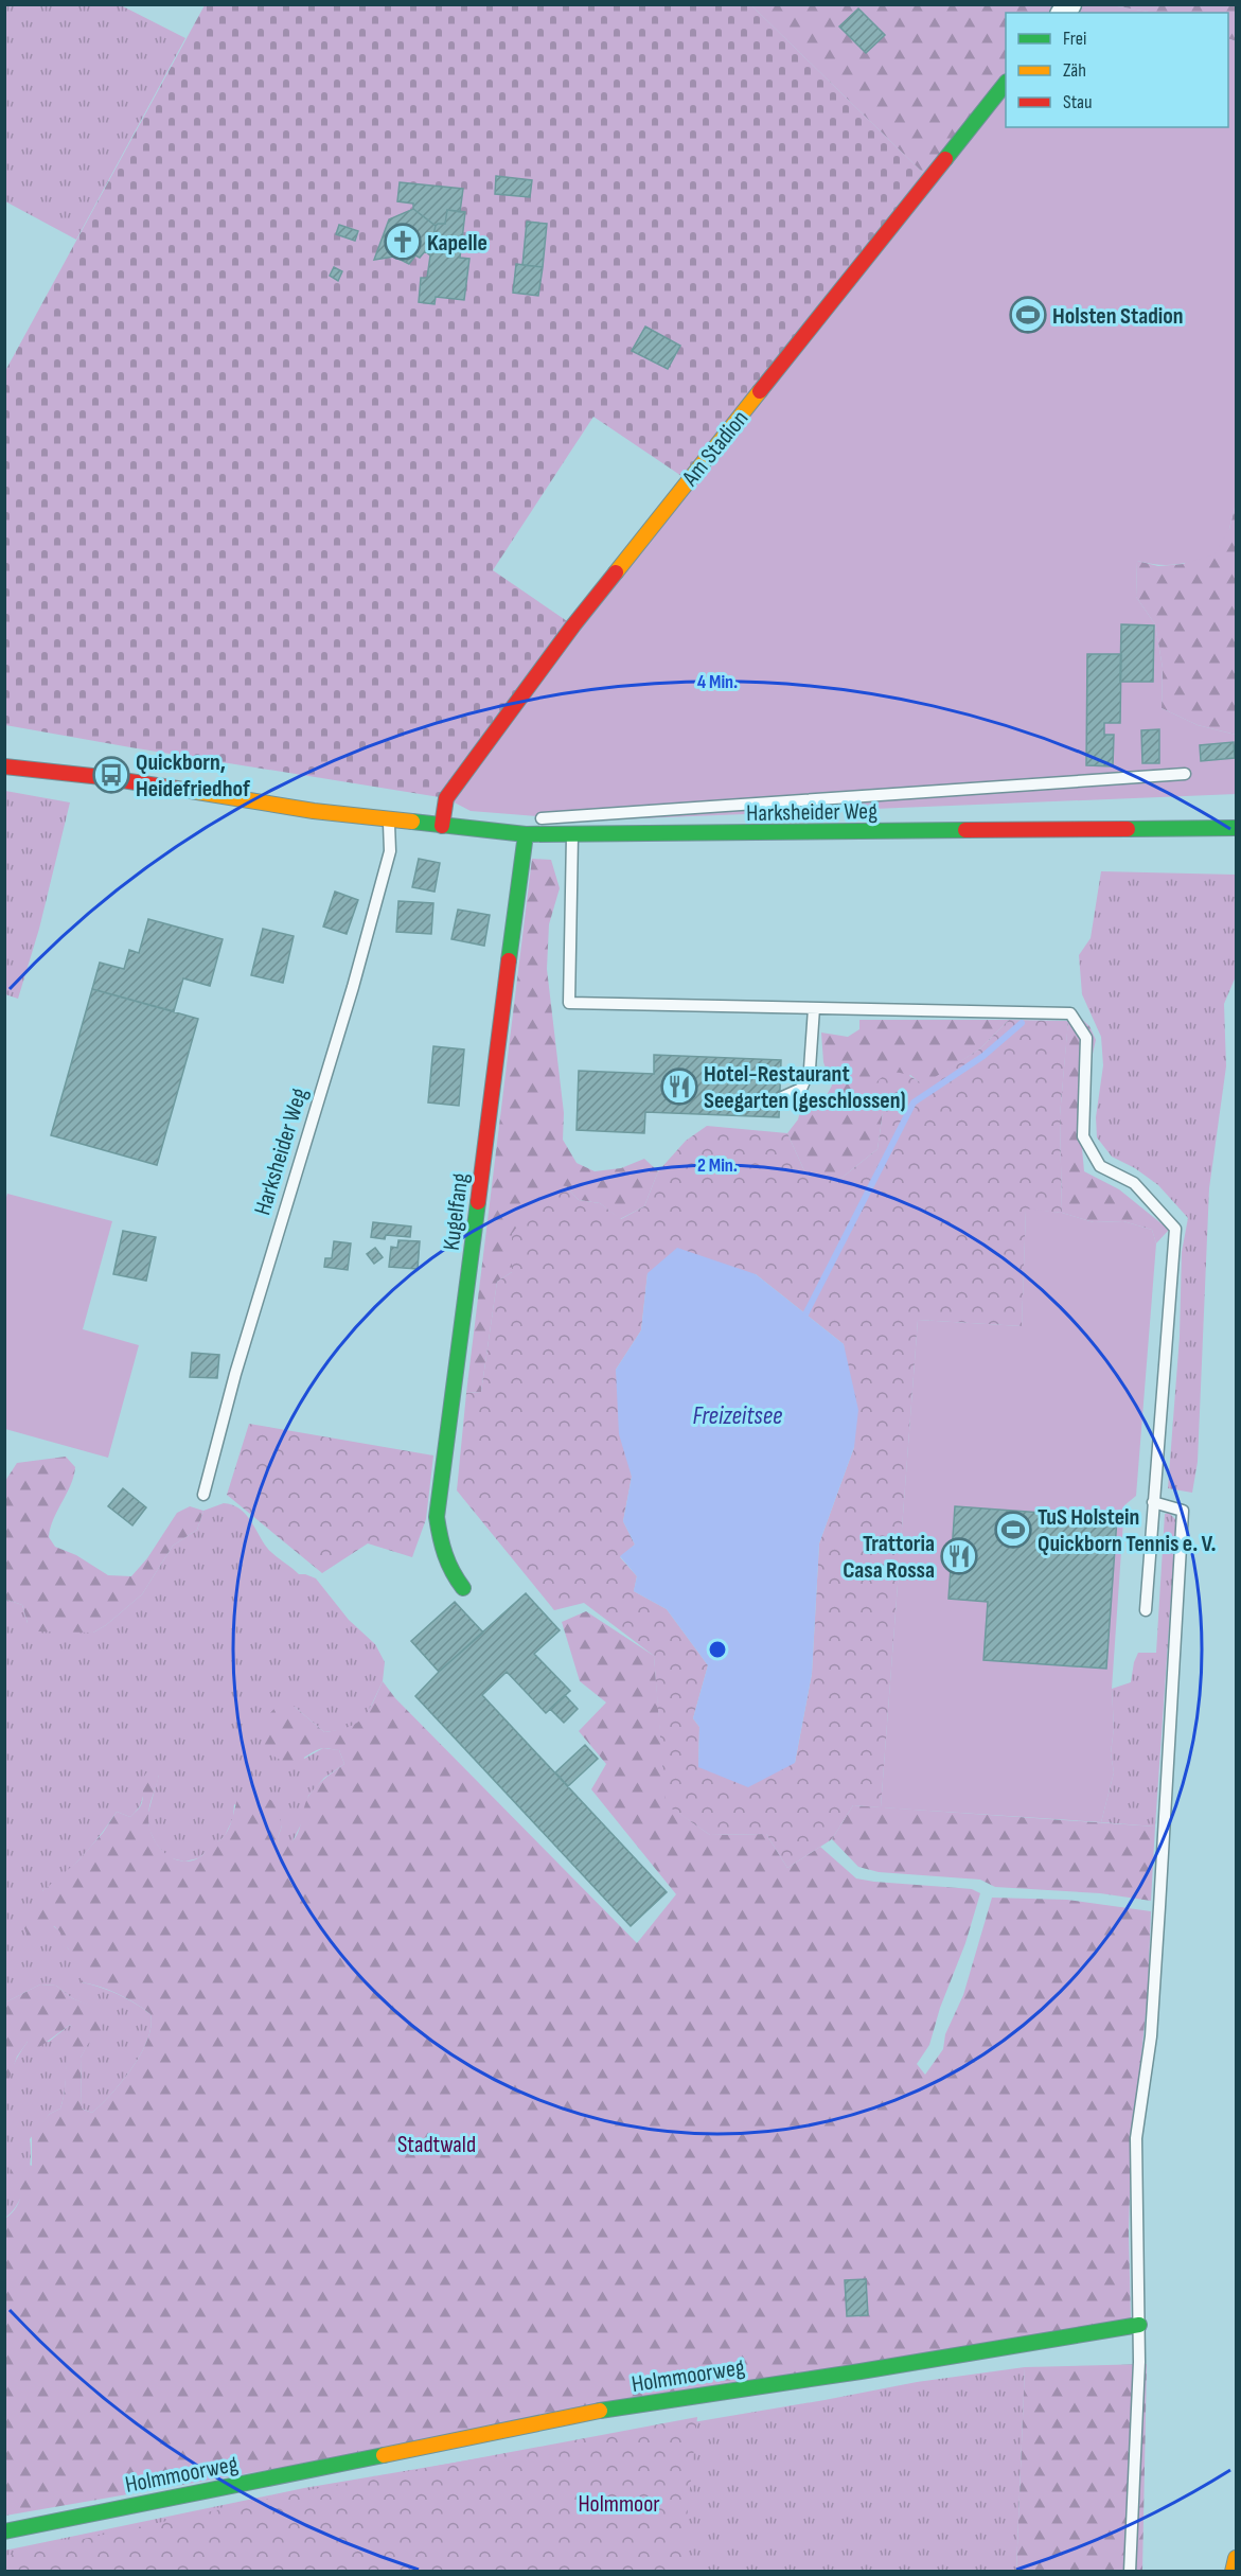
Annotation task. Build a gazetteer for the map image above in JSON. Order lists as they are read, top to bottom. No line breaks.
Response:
{"streets":{"main road":["Am Stadion","Harksheider Weg","Kugelfang","Holmmoorweg"]},"crossings":[["Am Stadion","Harksheider Weg"],["Harksheider Weg","Kugelfang"]],"water":["Freizeitsee"],"parks":["Stadtwald","Holmmoor"],"places":{"church":["Kapelle"],"sports":["Holsten Stadion","TuS Holstein Quickborn Tennis e. V."],"bus stop":["Quickborn, Heidefriedhof"],"restaurant":["Hotel-Restaurant Seegarten (geschlossen)","Trattoria Casa Rossa"]},"legend":["Frei","Zäh","Stau"],"rings":["4 Min.","2 Min."]}
